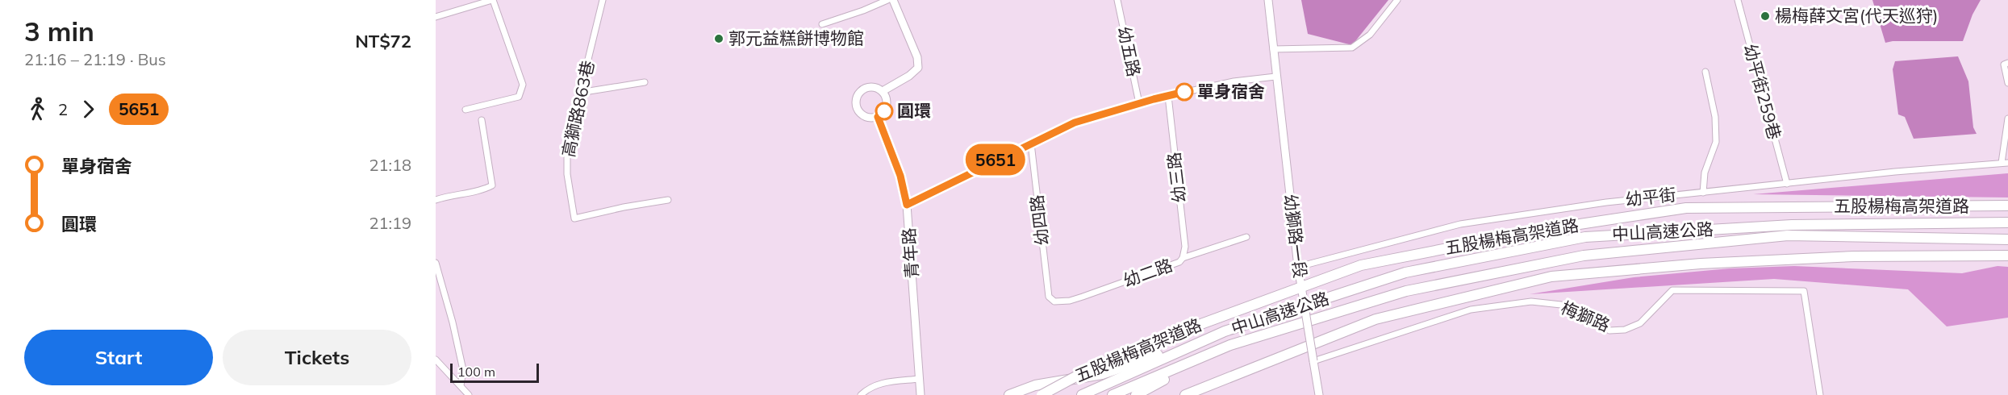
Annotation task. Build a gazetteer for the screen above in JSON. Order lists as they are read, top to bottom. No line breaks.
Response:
{"streets":{"highway":["五股楊梅高架道路","中山高速公路"],"street":["幼五路","幼平街259巷","高獅路863巷","幼三路","幼平街","幼四路","幼獅路一段","青年路","幼二路","梅獅路"]},"crossings":[["幼平街259巷","幼平街"],["幼三路","幼二路"],["幼平街","幼獅路一段"],["幼四路","幼二路"],["幼獅路一段","梅獅路"]],"places":["楊梅薛文宮(代天巡狩)","郭元益糕餅博物館","單身宿舍","圓環"],"lines":["bus line 5651"],"scale_bar":"100 m","page":{"heading":["3 min","21:16 – 21:19 · Bus","NT$72"],"on_map":"5651","legs":["2","5651"],"list":[{"name":"單身宿舍","value":"21:18"},{"name":"圓環","value":"21:19"}],"buttons":["Start","Tickets"],"scale":"100 m"}}
